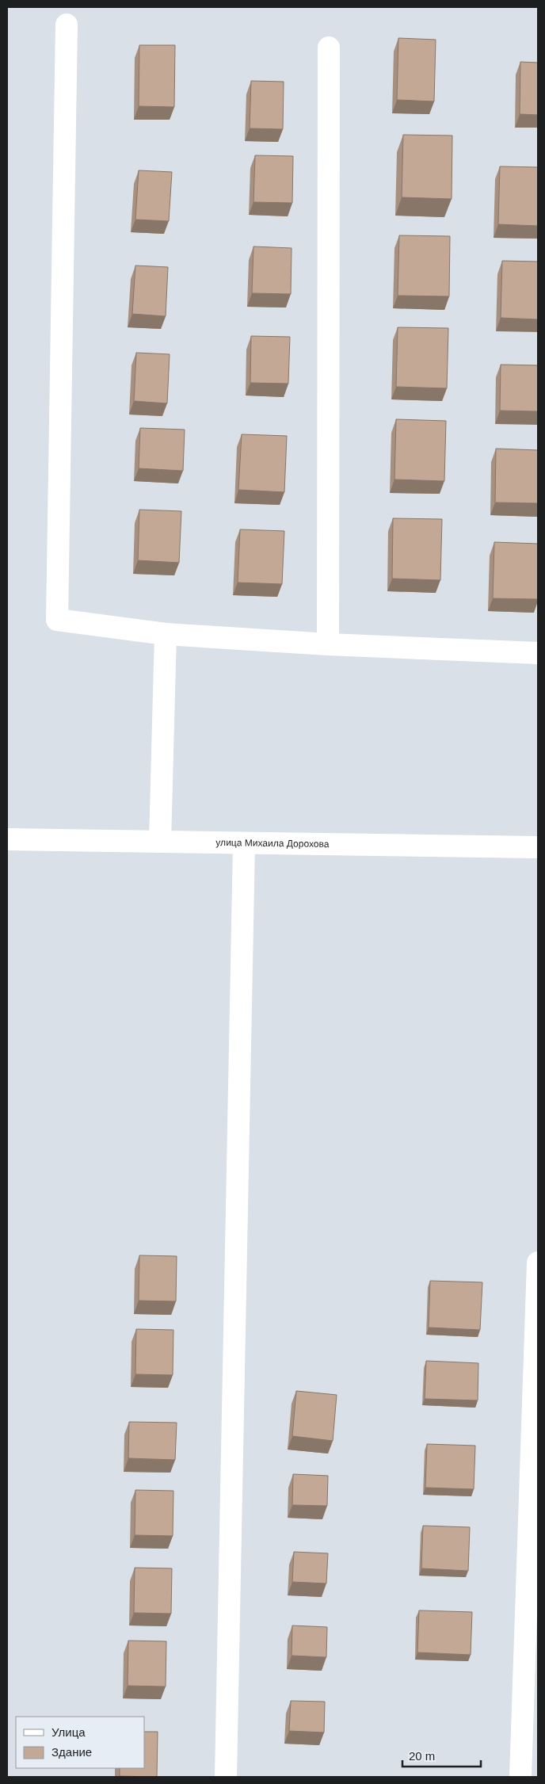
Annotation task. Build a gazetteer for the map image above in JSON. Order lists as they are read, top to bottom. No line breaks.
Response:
{"streets":{"street":["улица Михаила Дорохова"]},"legend":["Улица","Здание"],"scale_bar":"20 m"}
